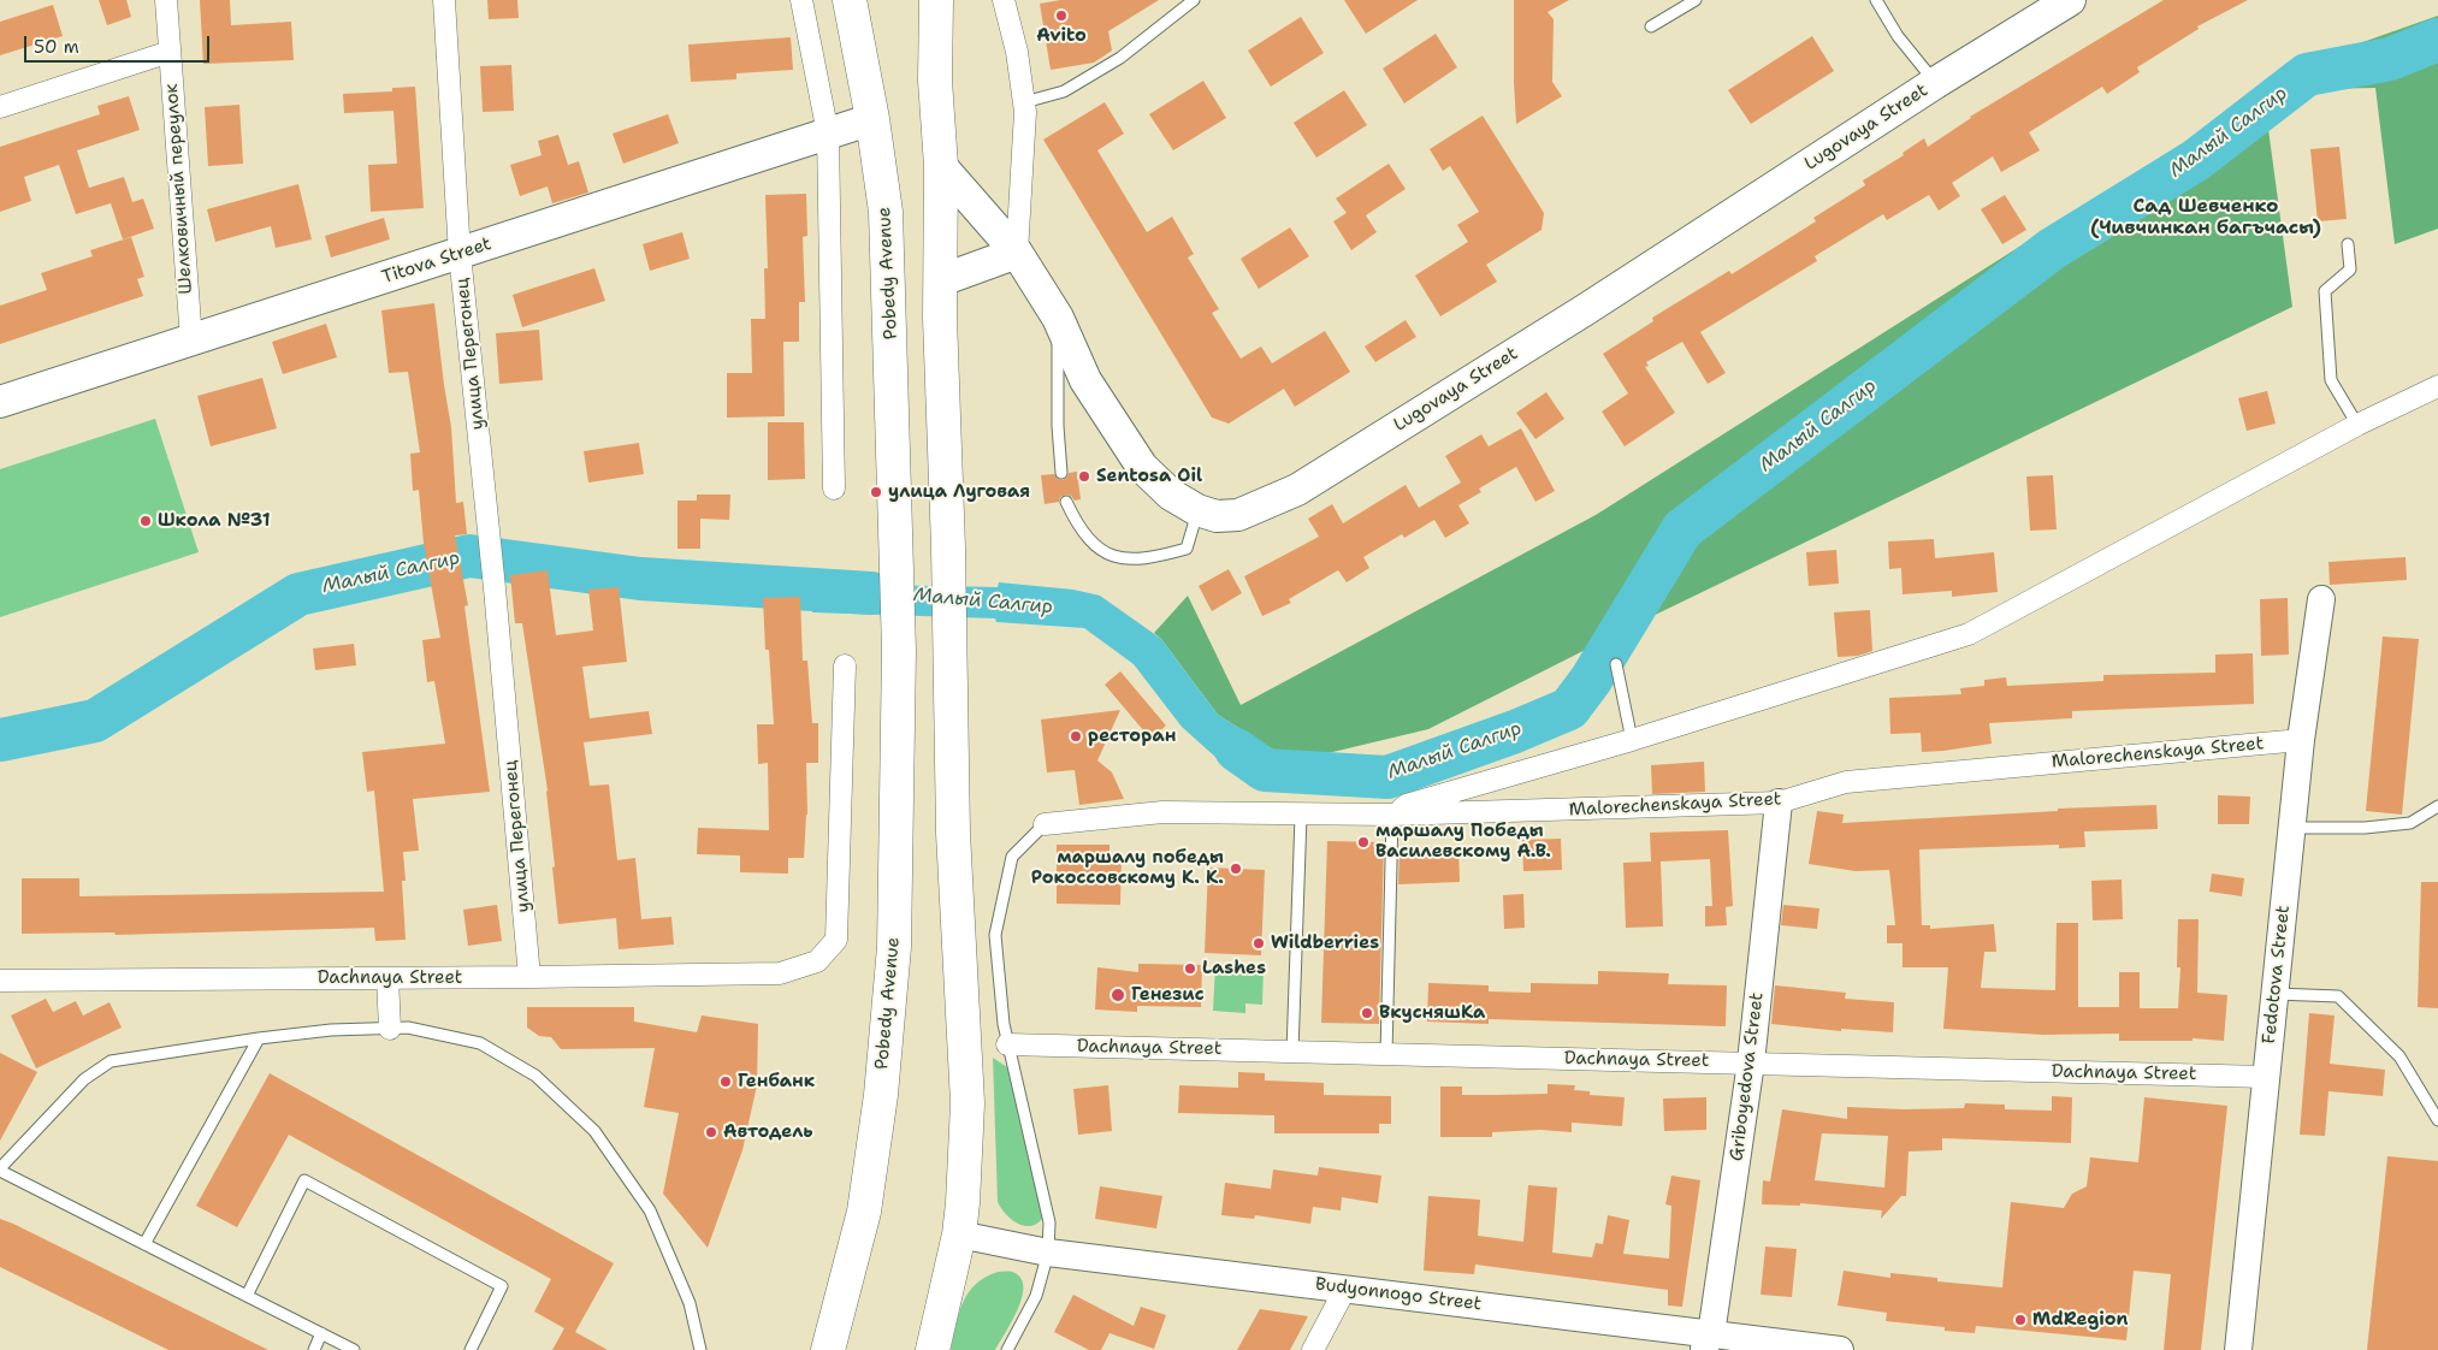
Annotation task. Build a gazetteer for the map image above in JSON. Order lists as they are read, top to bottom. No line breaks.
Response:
{"streets":{"main road":["Lugovaya Street","Titova Street","Pobedy Avenue"],"street":["Шелковичный переулок","улица Перегонец","Malorechenskaya Street","Fedotova Street","Dachnaya Street","Griboyedova Street","Budyonnogo Street"]},"crossings":[["Шелковичный переулок","Titova Street"],["Titova Street","Pobedy Avenue"],["Titova Street","улица Перегонец"],["улица Перегонец","Dachnaya Street"],["Malorechenskaya Street","Fedotova Street"],["Malorechenskaya Street","Griboyedova Street"],["Fedotova Street","Dachnaya Street"],["Dachnaya Street","Griboyedova Street"],["Griboyedova Street","Budyonnogo Street"]],"districts":["Сад Шевченко (Чивчинкан багъчасы)"],"water":["Малый Салгир"],"places":["Avito","Sentosa Oil","улица Луговая","Школа №31","ресторан","маршалу Победы Василевскому А.В.","маршалу победы Рокоссовскому К. К.","Wildberries","Lashes","Генезис","ВкусняшКа","Генбанк","Автодель","MdRegion"],"scale_bar":"50 m"}
